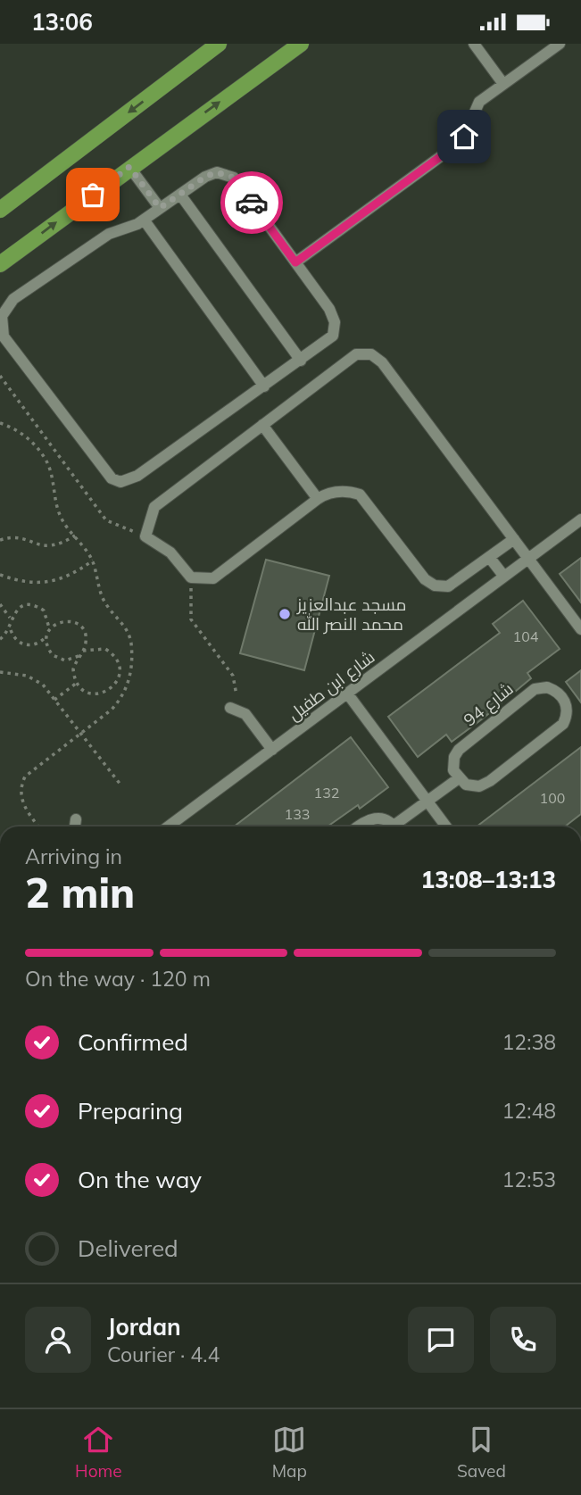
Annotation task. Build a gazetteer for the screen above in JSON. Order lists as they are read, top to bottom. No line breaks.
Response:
{"streets":{"street":["شارع ابن طفيل","شارع 94"]},"places":["مسجد عبدالعزيز محمد النصر الله"],"house_numbers":["104","132","100","133"],"page":{"status":"13:06","heading":["2 min","Arriving in","13:08–13:13"],"panel":["Jordan","Courier · 4.4"],"bar":"On the way · 120 m","list":[["Confirmed","12:38"],["Preparing","12:48"],["On the way","12:53"],"Delivered"],"tabs":["Home","Map","Saved"]}}
